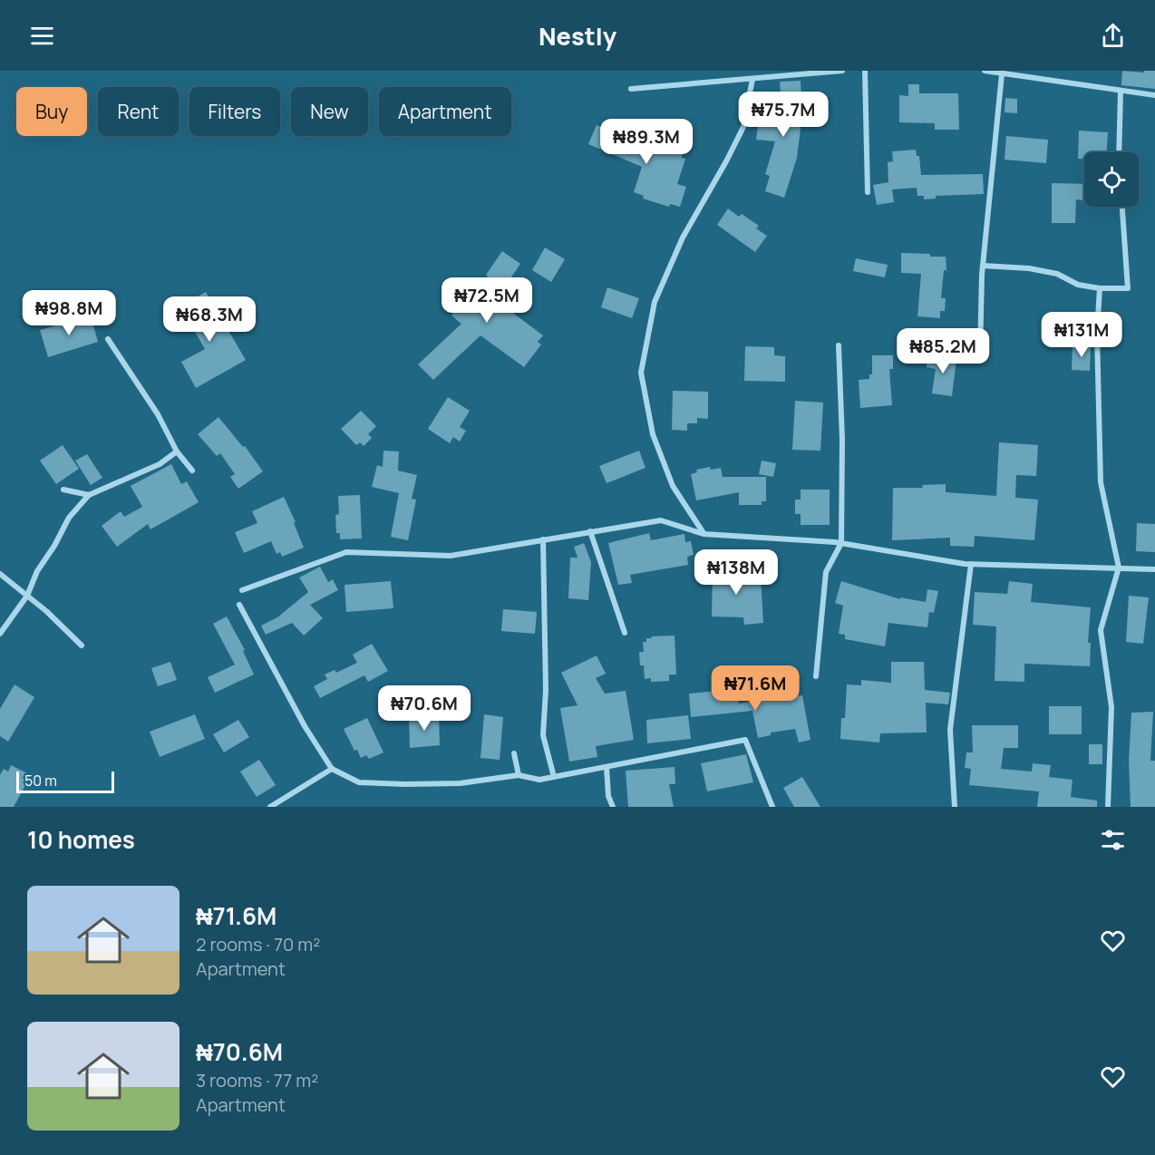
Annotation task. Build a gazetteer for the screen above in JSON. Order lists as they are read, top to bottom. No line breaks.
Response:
{"scale_bar":"50 m","page":{"header":"Nestly","chip":["Buy","Rent","Filters","New","Apartment"],"price":["₦75.7M","₦89.3M","₦72.5M","₦98.8M","₦68.3M","₦131M","₦85.2M","₦138M","₦71.6M","₦70.6M"],"scale":"50 m","heading":"10 homes","list":[{"name":"₦71.6M","note":"2 rooms · 70 m² · Apartment"},{"name":"₦70.6M","note":"3 rooms · 77 m² · Apartment"}]}}
